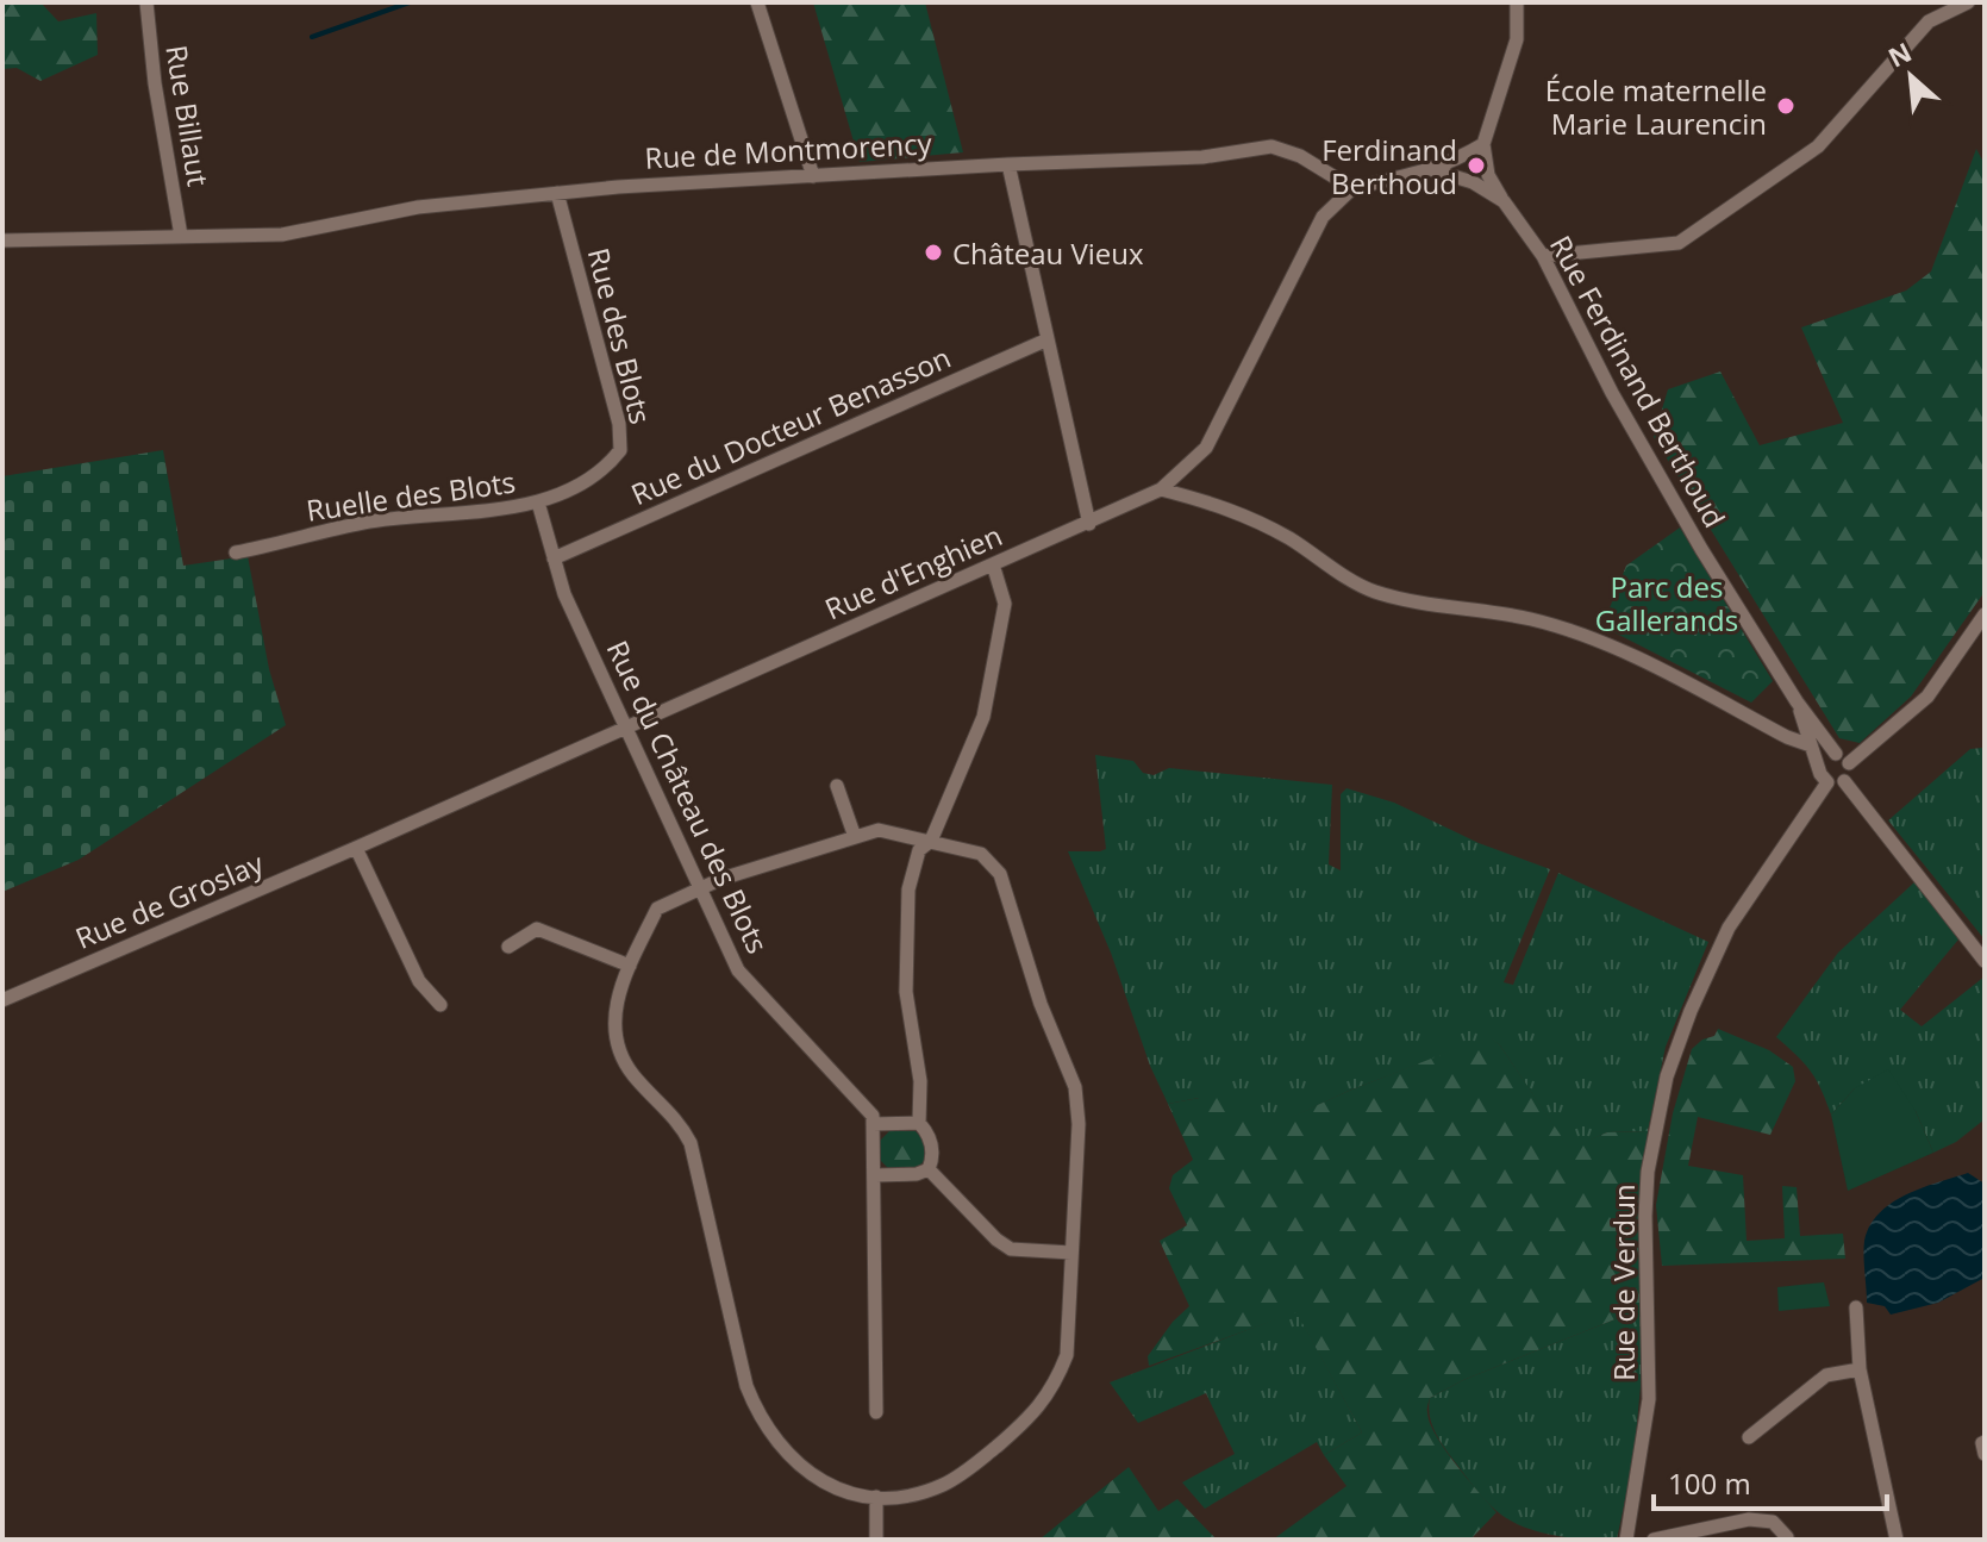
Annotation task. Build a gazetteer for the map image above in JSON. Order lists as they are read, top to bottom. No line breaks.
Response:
{"streets":{"street":["Rue Billaut","Rue de Montmorency","Rue des Blots","Rue Ferdinand Berthoud","Rue du Docteur Benasson","Ruelle des Blots","Rue d'Enghien","Rue du Château des Blots","Rue de Groslay","Rue de Verdun"]},"crossings":[["Rue Billaut","Rue de Montmorency"],["Rue de Montmorency","Rue des Blots"],["Rue de Montmorency","Rue d'Enghien"],["Rue des Blots","Ruelle des Blots"],["Rue des Blots","Rue du Château des Blots"],["Rue Ferdinand Berthoud","Rue de Verdun"],["Rue du Docteur Benasson","Rue du Château des Blots"],["Ruelle des Blots","Rue du Château des Blots"],["Rue d'Enghien","Rue du Château des Blots"],["Rue d'Enghien","Rue de Groslay"]],"parks":["Parc des Gallerands"],"places":["École maternelle Marie Laurencin","Ferdinand Berthoud","Château Vieux"],"scale_bar":"100 m","north":"top left"}
